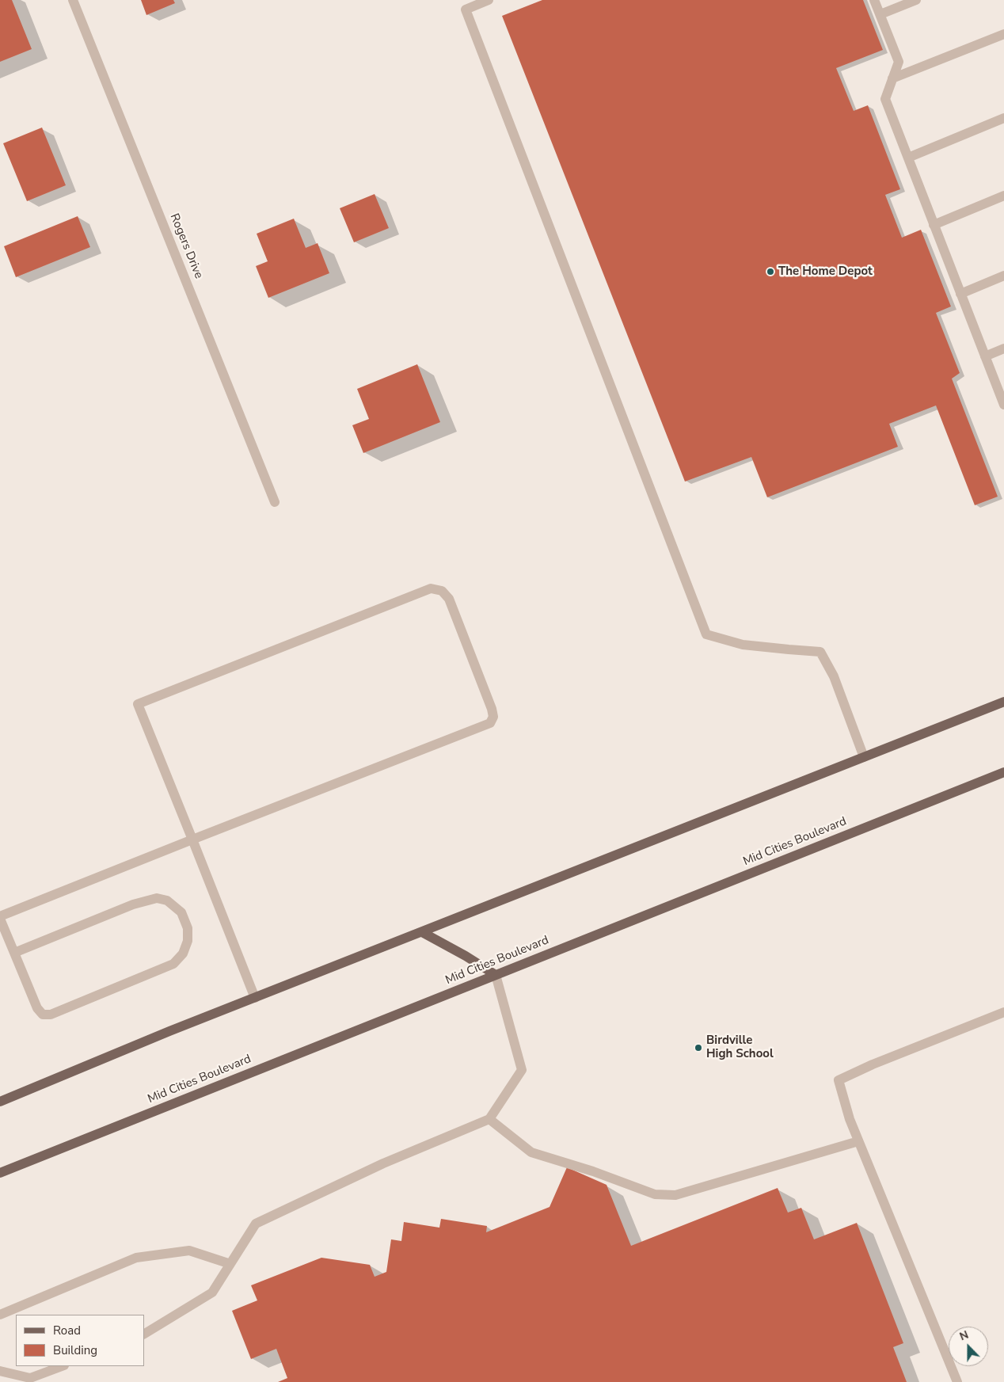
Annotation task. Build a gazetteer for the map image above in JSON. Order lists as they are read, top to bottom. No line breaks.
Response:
{"streets":{"main road":["Mid Cities Boulevard"],"lane":["Rogers Drive"]},"places":["The Home Depot","Birdville High School"],"legend":["Road","Building"],"north":"top"}
